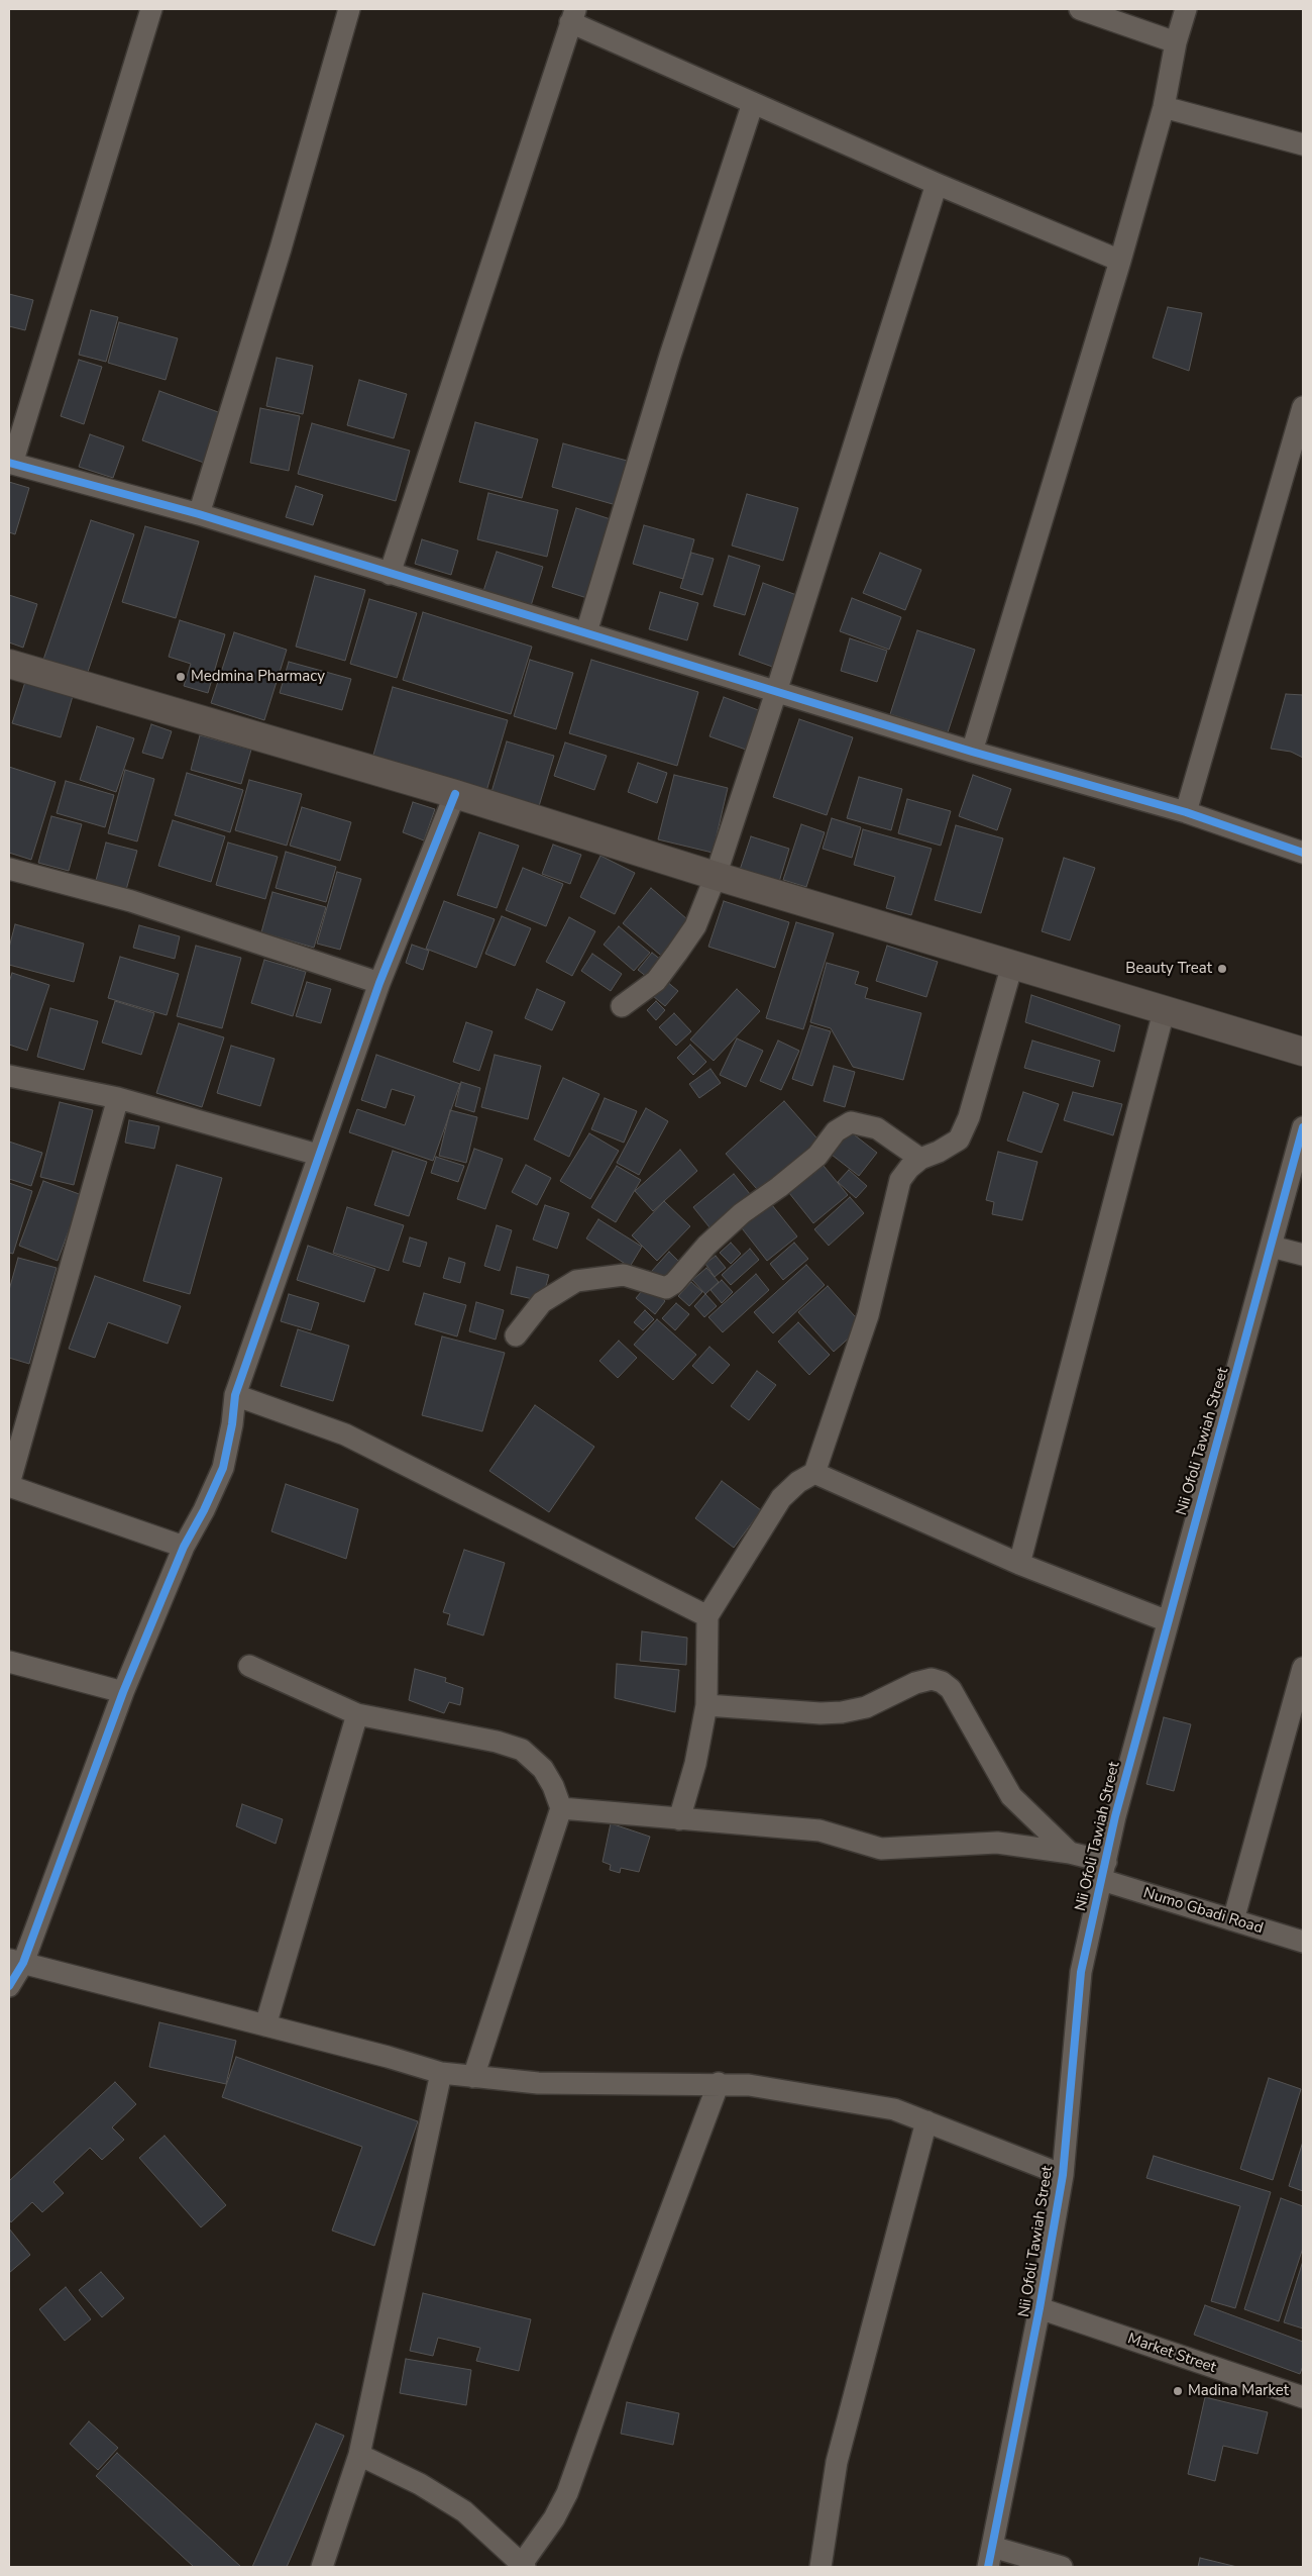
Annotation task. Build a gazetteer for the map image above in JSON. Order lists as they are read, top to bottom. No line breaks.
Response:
{"streets":{"street":["Nii Ofoli Tawiah Street","Numo Gbadi Road","Market Street"]},"crossings":[["Nii Ofoli Tawiah Street","Numo Gbadi Road"],["Nii Ofoli Tawiah Street","Market Street"]],"places":["Medmina Pharmacy","Beauty Treat","Madina Market"]}
